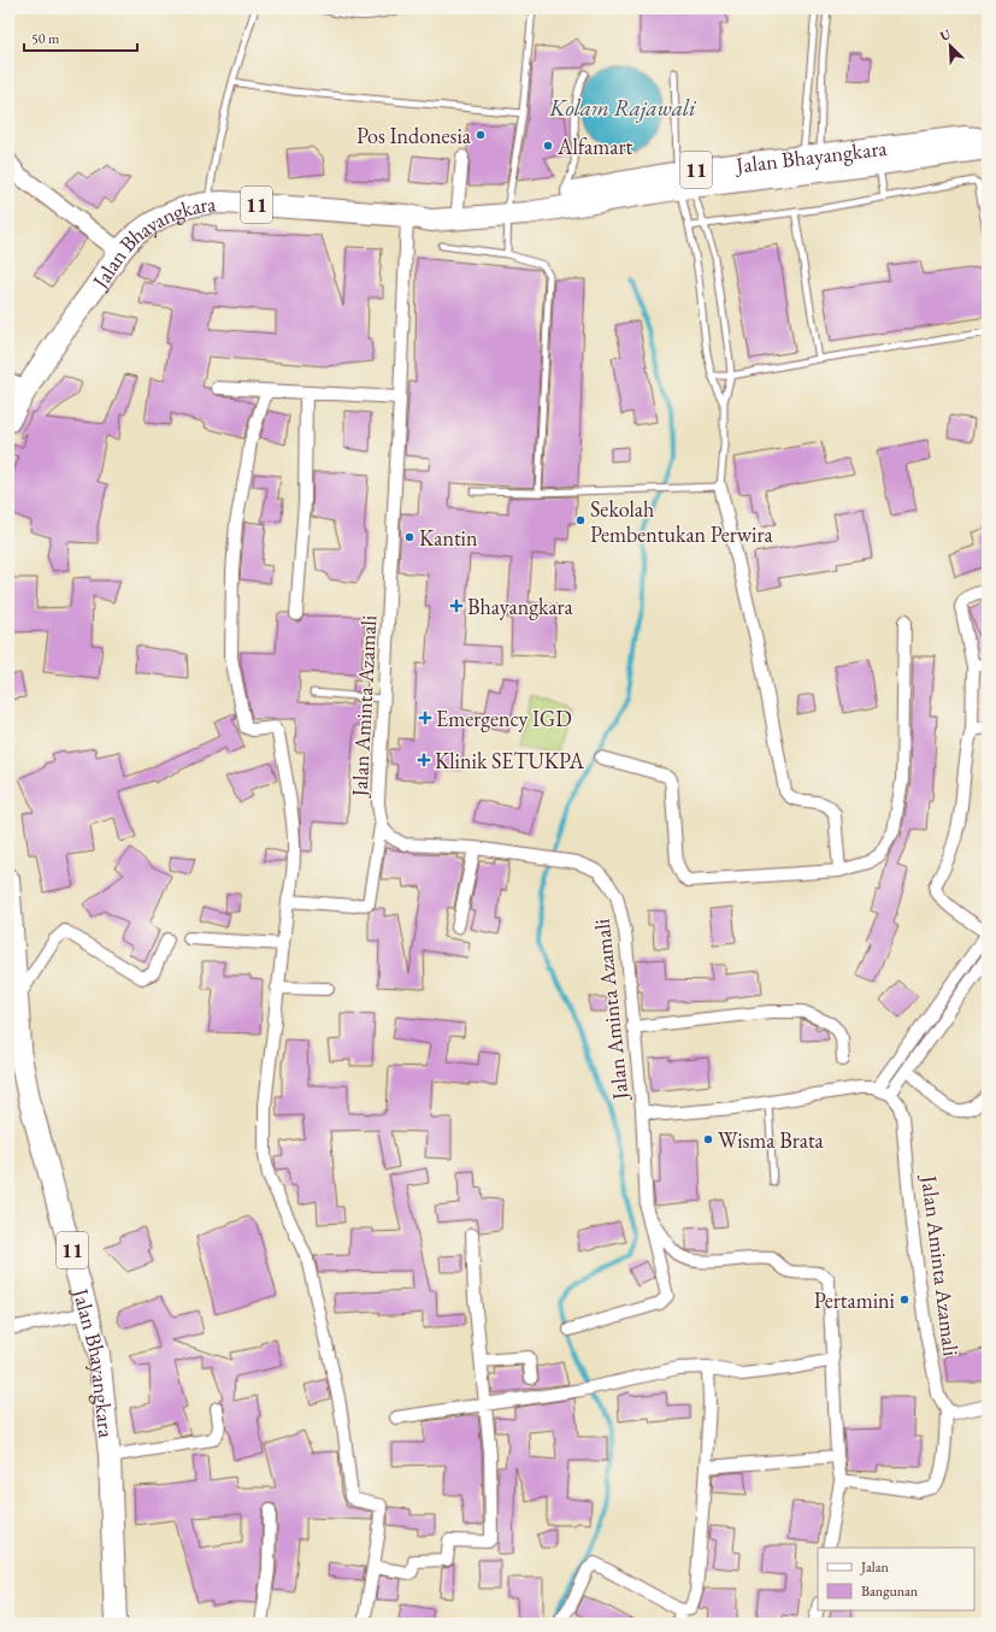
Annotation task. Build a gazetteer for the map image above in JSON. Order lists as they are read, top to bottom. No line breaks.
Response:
{"streets":{"highway":["Jalan Bhayangkara","11"],"street":["Jalan Aminta Azamali"]},"crossings":[["Jalan Bhayangkara","Jalan Aminta Azamali"]],"water":["Kolam Rajawali"],"places":{"other":["Pos Indonesia","Alfamart","Sekolah Pembentukan Perwira","Kantin","Wisma Brata","Pertamini"],"health":["Bhayangkara","Emergency IGD","Klinik SETUKPA"]},"legend":["Jalan","Bangunan"],"scale_bar":"50 m","north":"top left"}
